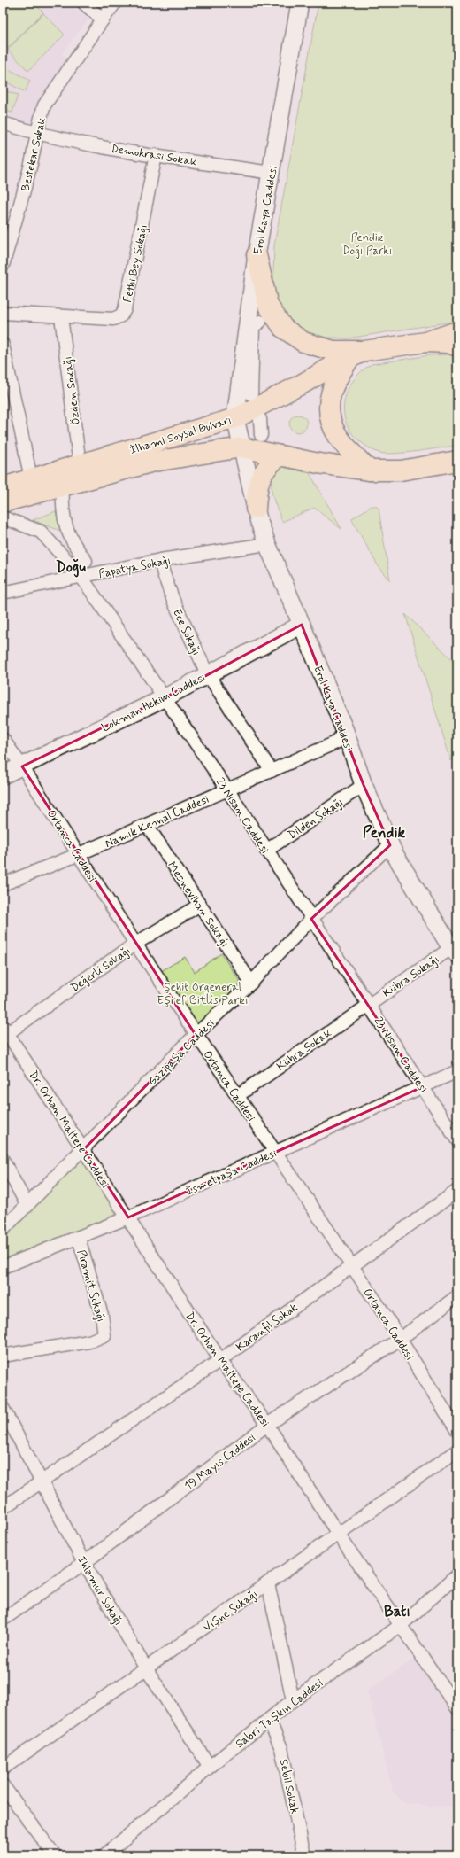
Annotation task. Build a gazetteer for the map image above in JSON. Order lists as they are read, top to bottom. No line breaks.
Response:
{"streets":{"main road":["İlhami Soysal Bulvarı"],"street":["Bestekar Sokak","Demokrasi Sokak","Erol Kaya Caddesi","Fethi Bey Sokağı","Özden Sokağı","Papatya Sokağı","Ece Sokağı","Lokman Hekim Caddesi","23 Nisan Caddesi","Dilden Sokağı","Namık Kemal Caddesi","Ortanca Caddesi","Mesnevihan Sokağı","Değerli Sokağı","Kübra Sokağı","Kübra Sokak","Gazipaşa Caddesi","Dr. Orhan Maltepe Caddesi","İsmetpaşa Caddesi","Piramit Sokağı","Karanfil Sokak","19 Mayıs Caddesi","Ihlamur Sokağı","Vişne Sokağı","Sabri Taşkın Caddesi","Sebil Sokak"]},"crossings":[["Bestekar Sokak","Demokrasi Sokak"],["Demokrasi Sokak","Erol Kaya Caddesi"],["Demokrasi Sokak","Fethi Bey Sokağı"],["Erol Kaya Caddesi","İlhami Soysal Bulvarı"],["Erol Kaya Caddesi","Papatya Sokağı"],["Erol Kaya Caddesi","Lokman Hekim Caddesi"],["Erol Kaya Caddesi","Dilden Sokağı"],["Erol Kaya Caddesi","Namık Kemal Caddesi"],["Erol Kaya Caddesi","Kübra Sokağı"],["Erol Kaya Caddesi","Gazipaşa Caddesi"],["Fethi Bey Sokağı","Özden Sokağı"],["Özden Sokağı","İlhami Soysal Bulvarı"],["Papatya Sokağı","Ece Sokağı"],["Papatya Sokağı","23 Nisan Caddesi"],["Ece Sokağı","Lokman Hekim Caddesi"],["Ece Sokağı","Namık Kemal Caddesi"],["Lokman Hekim Caddesi","23 Nisan Caddesi"],["Lokman Hekim Caddesi","Ortanca Caddesi"],["23 Nisan Caddesi","Dilden Sokağı"],["23 Nisan Caddesi","Namık Kemal Caddesi"],["23 Nisan Caddesi","Kübra Sokağı"],["23 Nisan Caddesi","Kübra Sokak"],["23 Nisan Caddesi","Gazipaşa Caddesi"],["23 Nisan Caddesi","İsmetpaşa Caddesi"],["Namık Kemal Caddesi","Ortanca Caddesi"],["Namık Kemal Caddesi","Mesnevihan Sokağı"],["Ortanca Caddesi","Değerli Sokağı"],["Ortanca Caddesi","Kübra Sokak"],["Ortanca Caddesi","Gazipaşa Caddesi"],["Ortanca Caddesi","İsmetpaşa Caddesi"],["Ortanca Caddesi","Karanfil Sokak"],["Ortanca Caddesi","19 Mayıs Caddesi"],["Mesnevihan Sokağı","Değerli Sokağı"],["Mesnevihan Sokağı","Gazipaşa Caddesi"],["Değerli Sokağı","Dr. Orhan Maltepe Caddesi"],["Kübra Sokağı","Kübra Sokak"],["Gazipaşa Caddesi","Dr. Orhan Maltepe Caddesi"],["Dr. Orhan Maltepe Caddesi","İsmetpaşa Caddesi"],["Dr. Orhan Maltepe Caddesi","Karanfil Sokak"],["Dr. Orhan Maltepe Caddesi","19 Mayıs Caddesi"],["Dr. Orhan Maltepe Caddesi","Vişne Sokağı"],["Dr. Orhan Maltepe Caddesi","Sabri Taşkın Caddesi"],["İsmetpaşa Caddesi","Piramit Sokağı"],["Karanfil Sokak","Ihlamur Sokağı"],["19 Mayıs Caddesi","Ihlamur Sokağı"],["Ihlamur Sokağı","Vişne Sokağı"],["Ihlamur Sokağı","Sabri Taşkın Caddesi"],["Sabri Taşkın Caddesi","Sebil Sokak"]],"districts":["Doğu","Pendik","Batı"],"parks":["Pendik Doğı Parkı","Şehit Orgeneral Eşref Bitlis Parkı"]}
